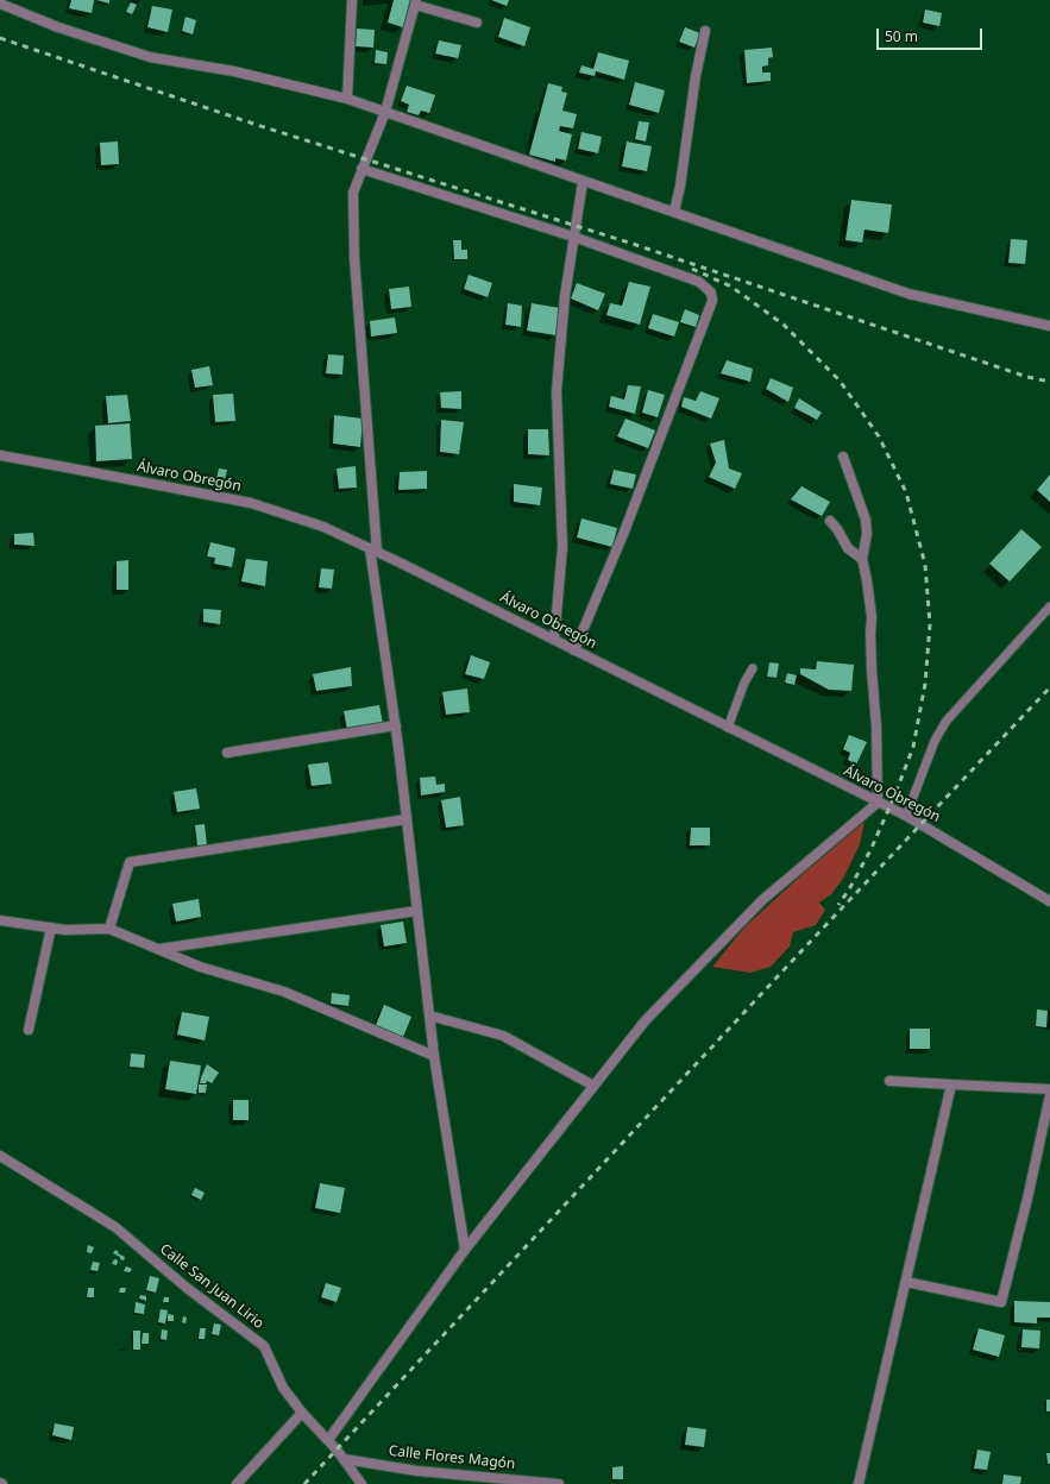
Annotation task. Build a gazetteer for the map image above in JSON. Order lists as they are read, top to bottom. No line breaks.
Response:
{"streets":{"street":["Álvaro Obregón","Calle San Juan Lirio","Calle Flores Magón"]},"crossings":[["Calle San Juan Lirio","Calle Flores Magón"]],"scale_bar":"50 m"}
